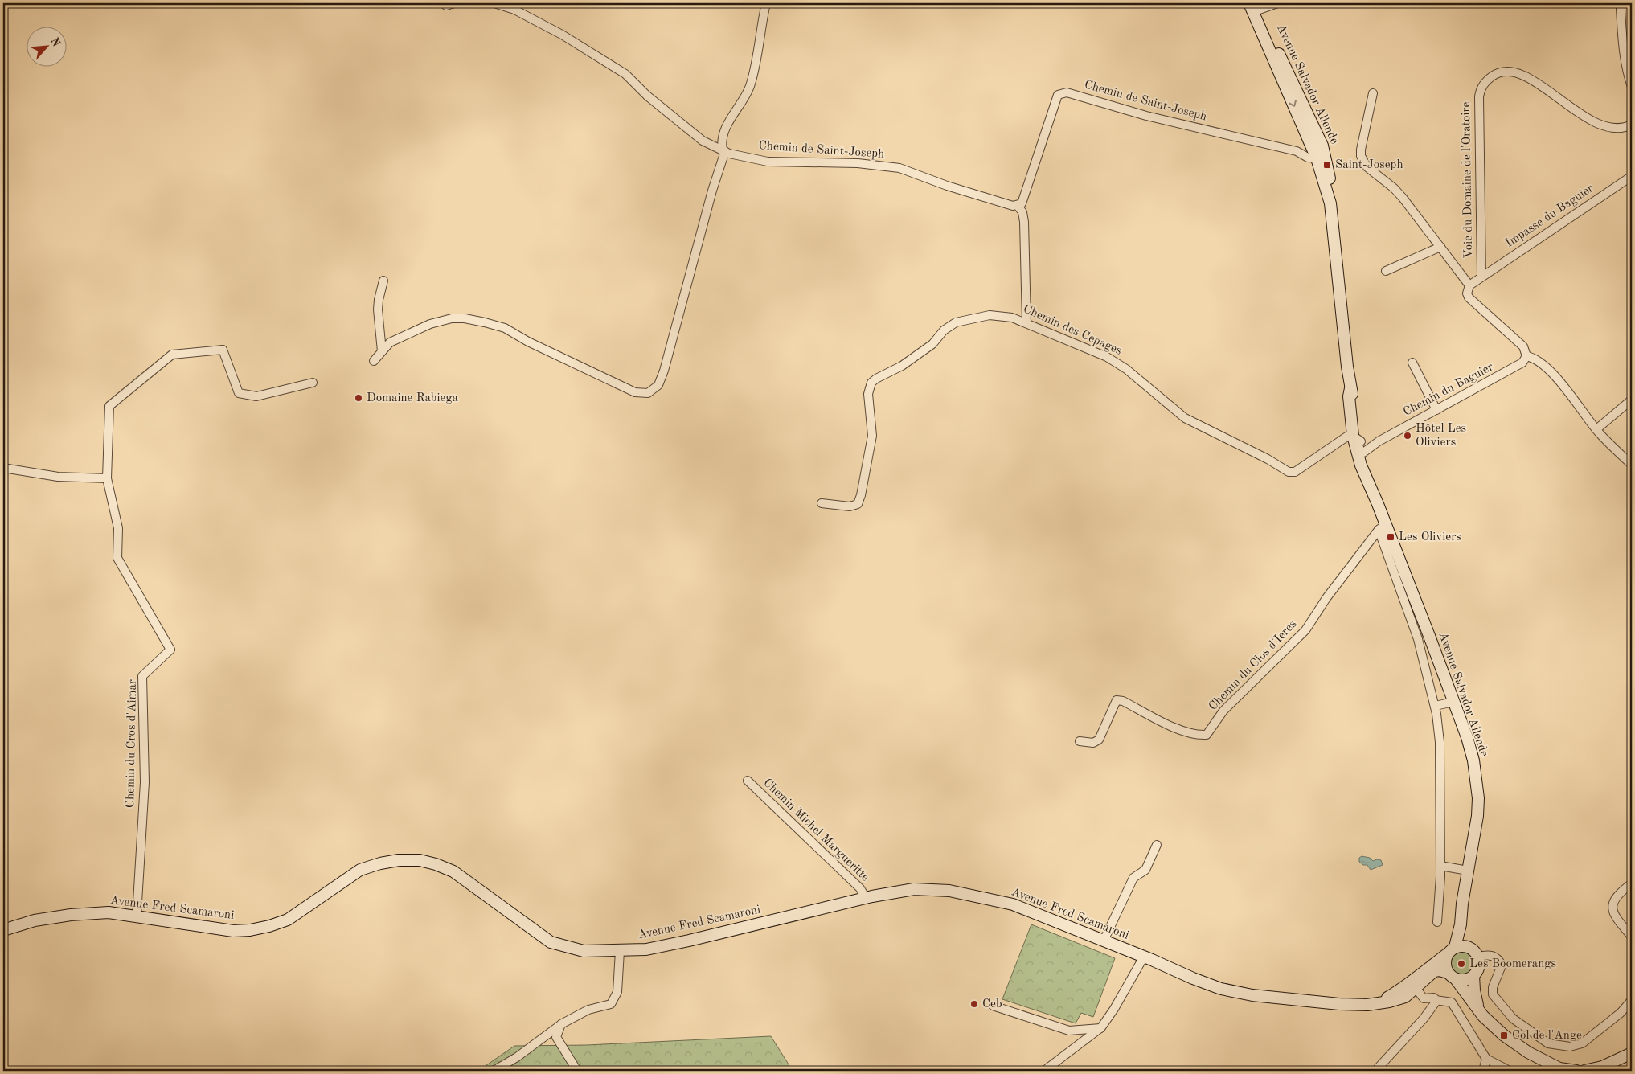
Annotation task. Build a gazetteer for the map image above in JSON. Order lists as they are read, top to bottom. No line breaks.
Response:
{"streets":{"main road":["Avenue Salvador Allende","Avenue Fred Scamaroni"],"street":["Chemin de Saint-Joseph","Voie du Domaine de l'Oratoire","Impasse du Baguier","Chemin des Cepages","Chemin du Baguier","Chemin du Clos d'Ieres","Chemin du Cros d'Aimar","Chemin Michel Margueritte"]},"crossings":[["Avenue Salvador Allende","Chemin de Saint-Joseph"],["Avenue Salvador Allende","Chemin des Cepages"],["Avenue Salvador Allende","Chemin du Baguier"],["Avenue Salvador Allende","Chemin du Clos d'Ieres"],["Avenue Salvador Allende","Avenue Fred Scamaroni"],["Voie du Domaine de l'Oratoire","Impasse du Baguier"],["Chemin des Cepages","Chemin du Baguier"],["Chemin du Cros d'Aimar","Avenue Fred Scamaroni"],["Chemin Michel Margueritte","Avenue Fred Scamaroni"]],"places":{"transit":["Saint-Joseph","Les Oliviers","Col de l'Ange"],"other":["Domaine Rabiega","Hôtel Les Oliviers","Les Boomerangs","Ceb"]},"north":"top right"}
